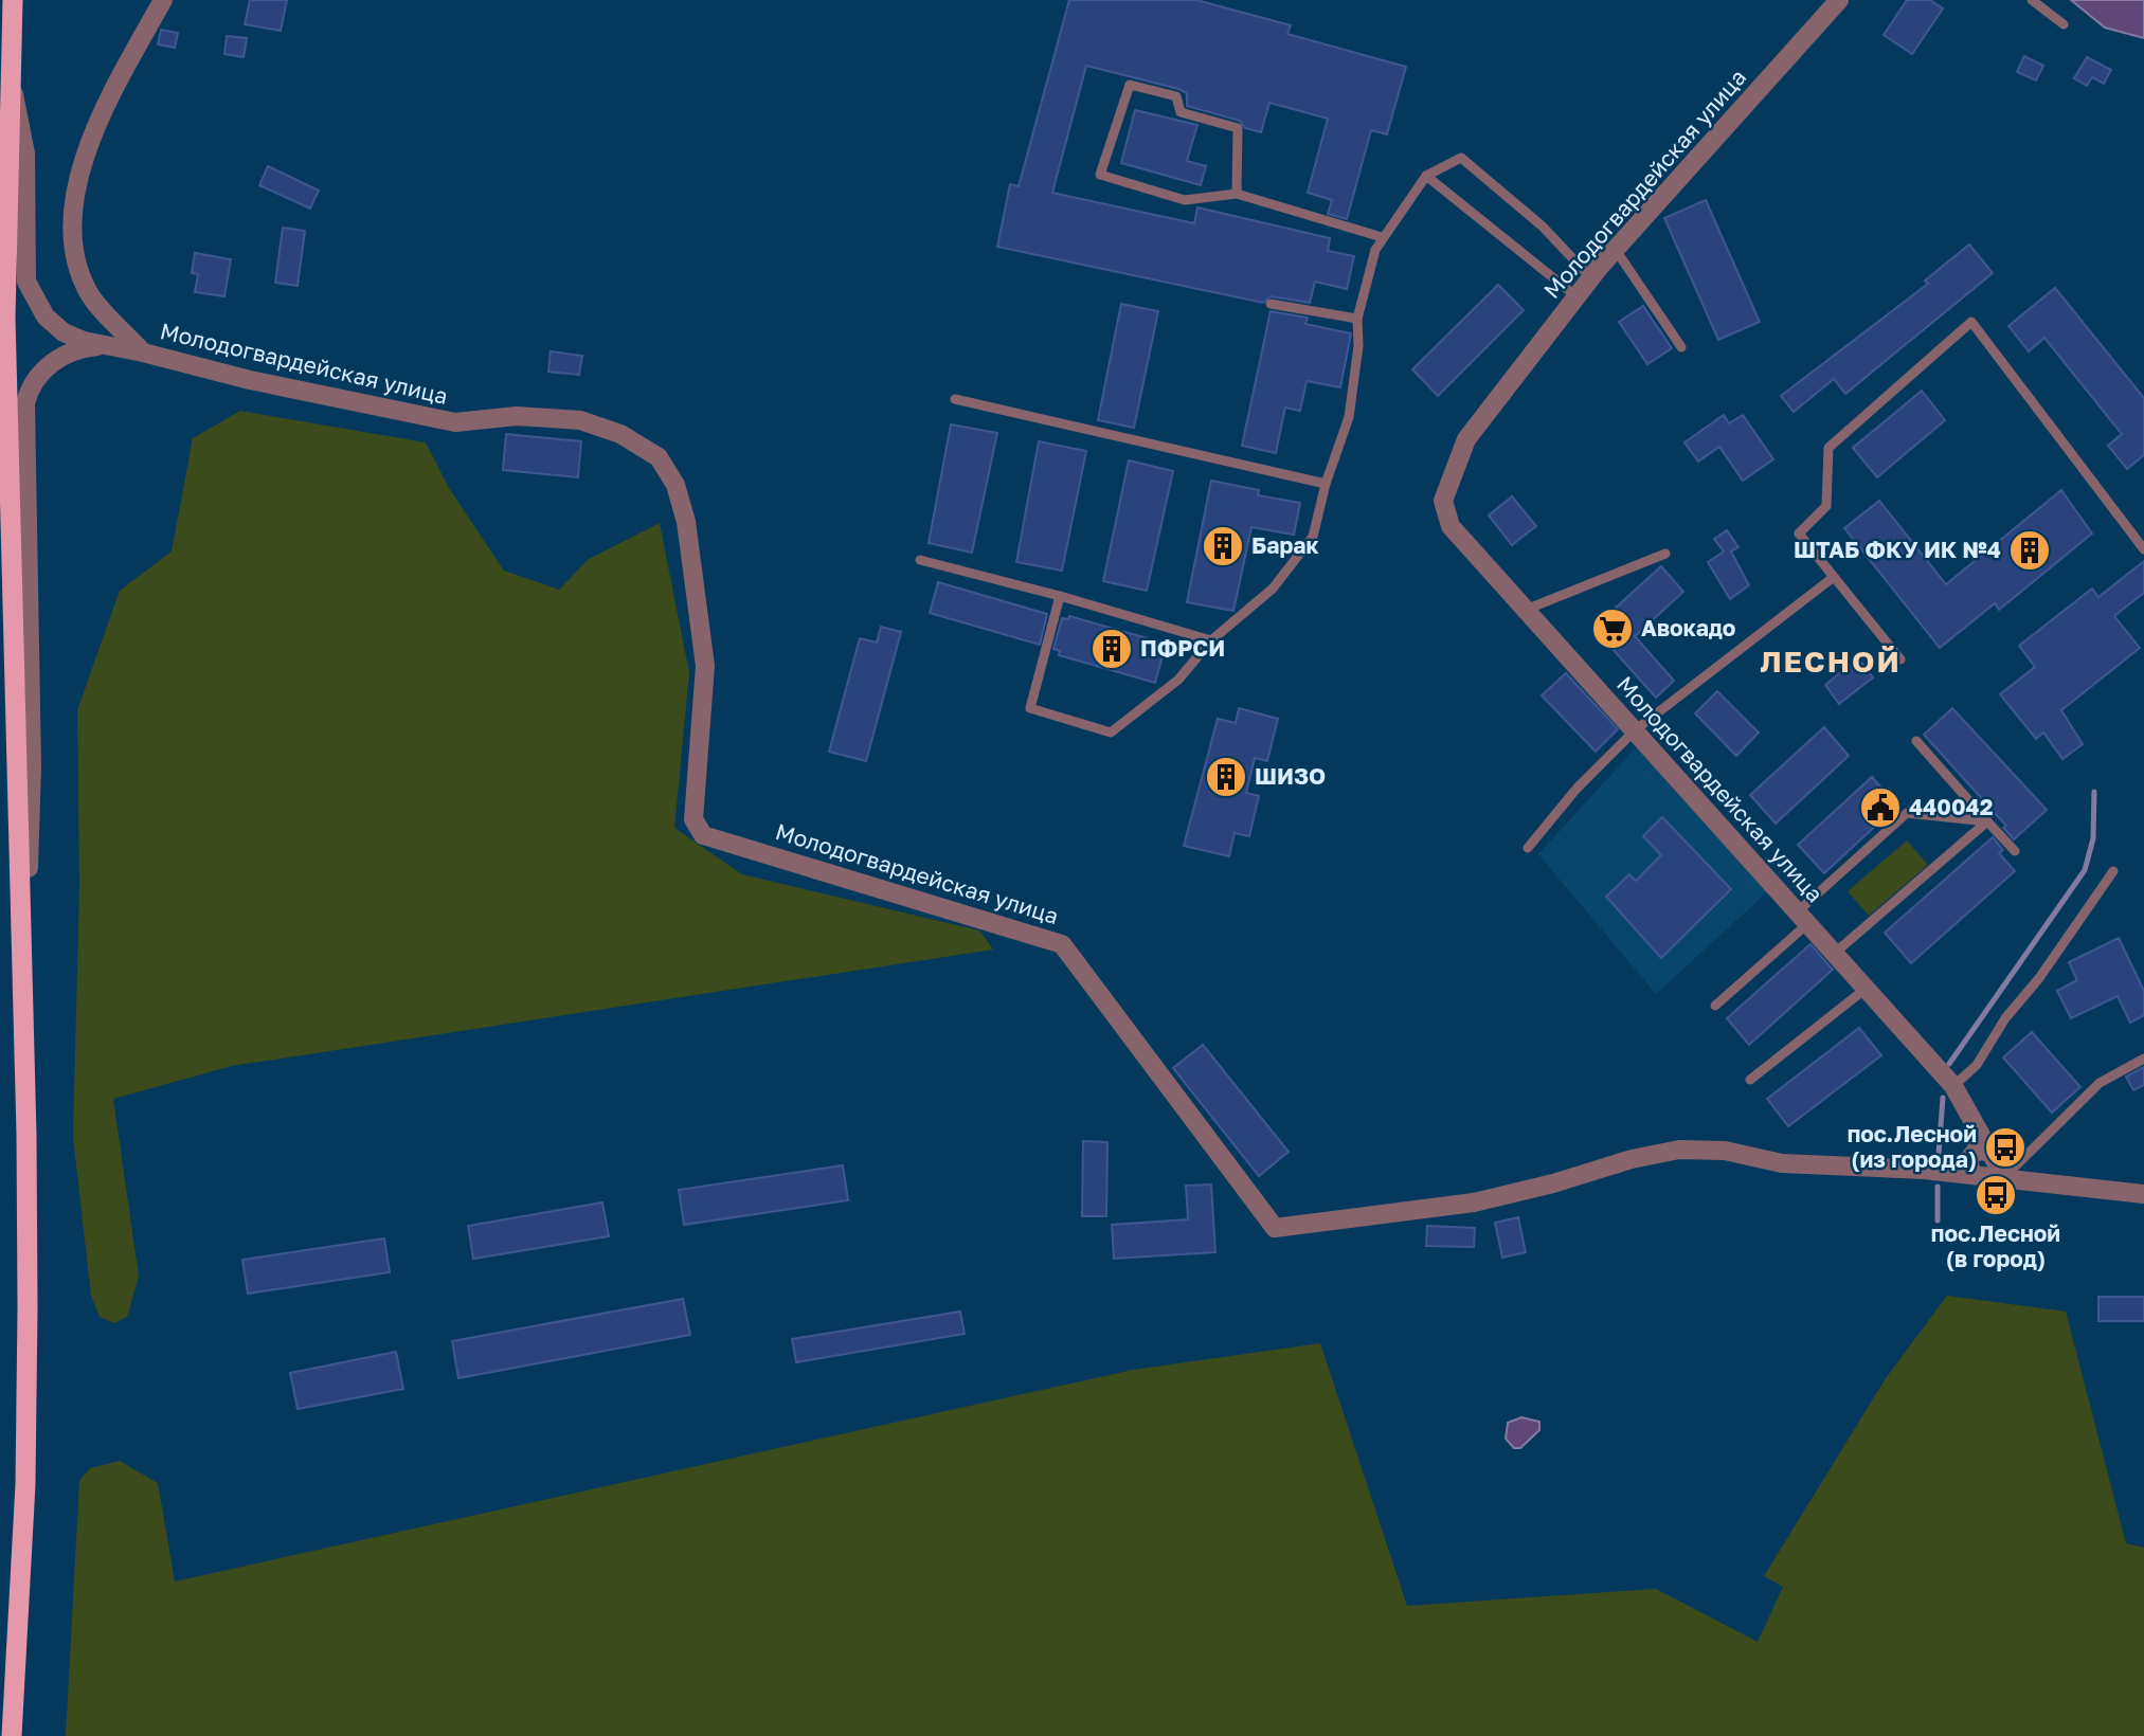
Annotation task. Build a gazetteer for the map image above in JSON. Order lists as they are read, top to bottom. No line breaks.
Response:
{"streets":{"street":["Молодогвардейская улица"]},"districts":["ЛЕСНОЙ"],"places":{"building":["Барак","ШТАБ ФКУ ИК №4","ПФРСИ","ШИЗО"],"supermarket":["Авокадо"],"public building":["440042"],"bus stop":["пос.Лесной (из города)","пос.Лесной (в город)"]}}
